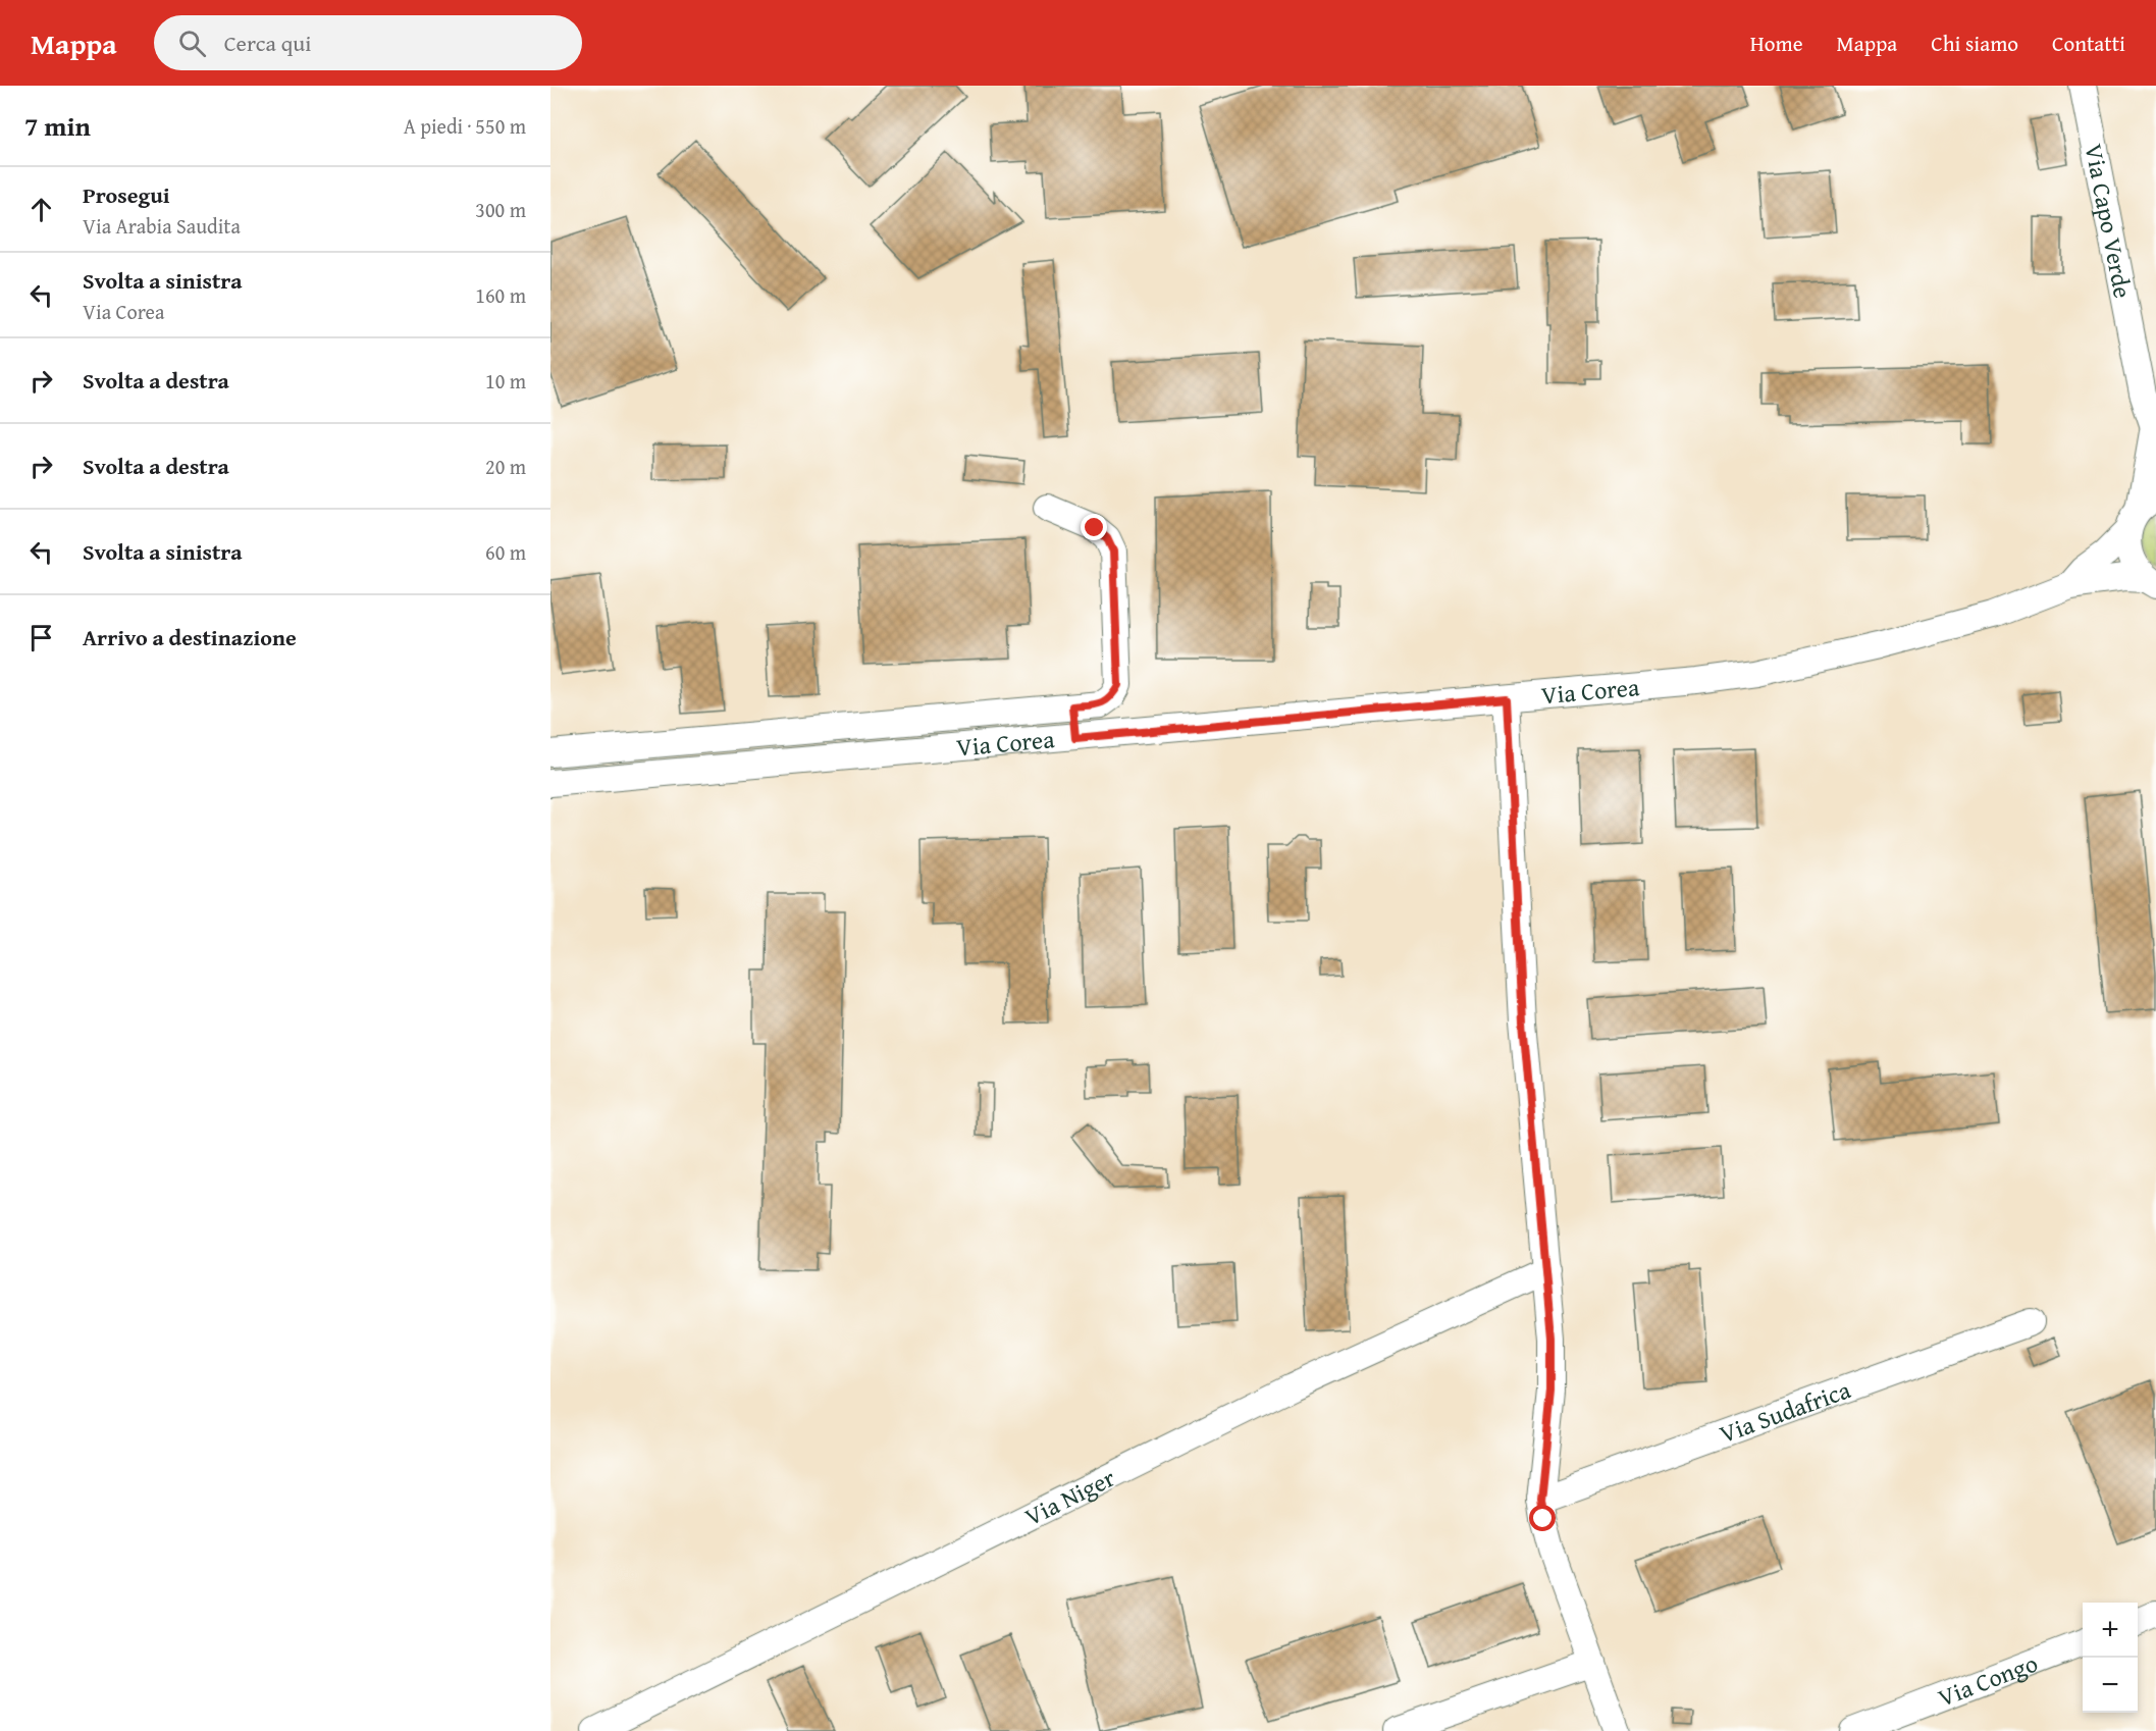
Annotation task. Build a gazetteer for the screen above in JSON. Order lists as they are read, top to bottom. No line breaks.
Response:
{"streets":{"street":["Via Capo Verde","Via Corea","Via Sudafrica","Via Niger","Via Congo"]},"page":{"header":"Mappa","search":"Cerca qui","nav":["Home","Mappa","Chi siamo","Contatti"],"heading":["7 min","A piedi · 550 m"],"list":[["Prosegui","Via Arabia Saudita","300 m"],["Svolta a sinistra","Via Corea","160 m"],["Svolta a destra","10 m"],["Svolta a destra","20 m"],["Svolta a sinistra","60 m"],"Arrivo a destinazione"],"map_buttons":["+","−"]}}
